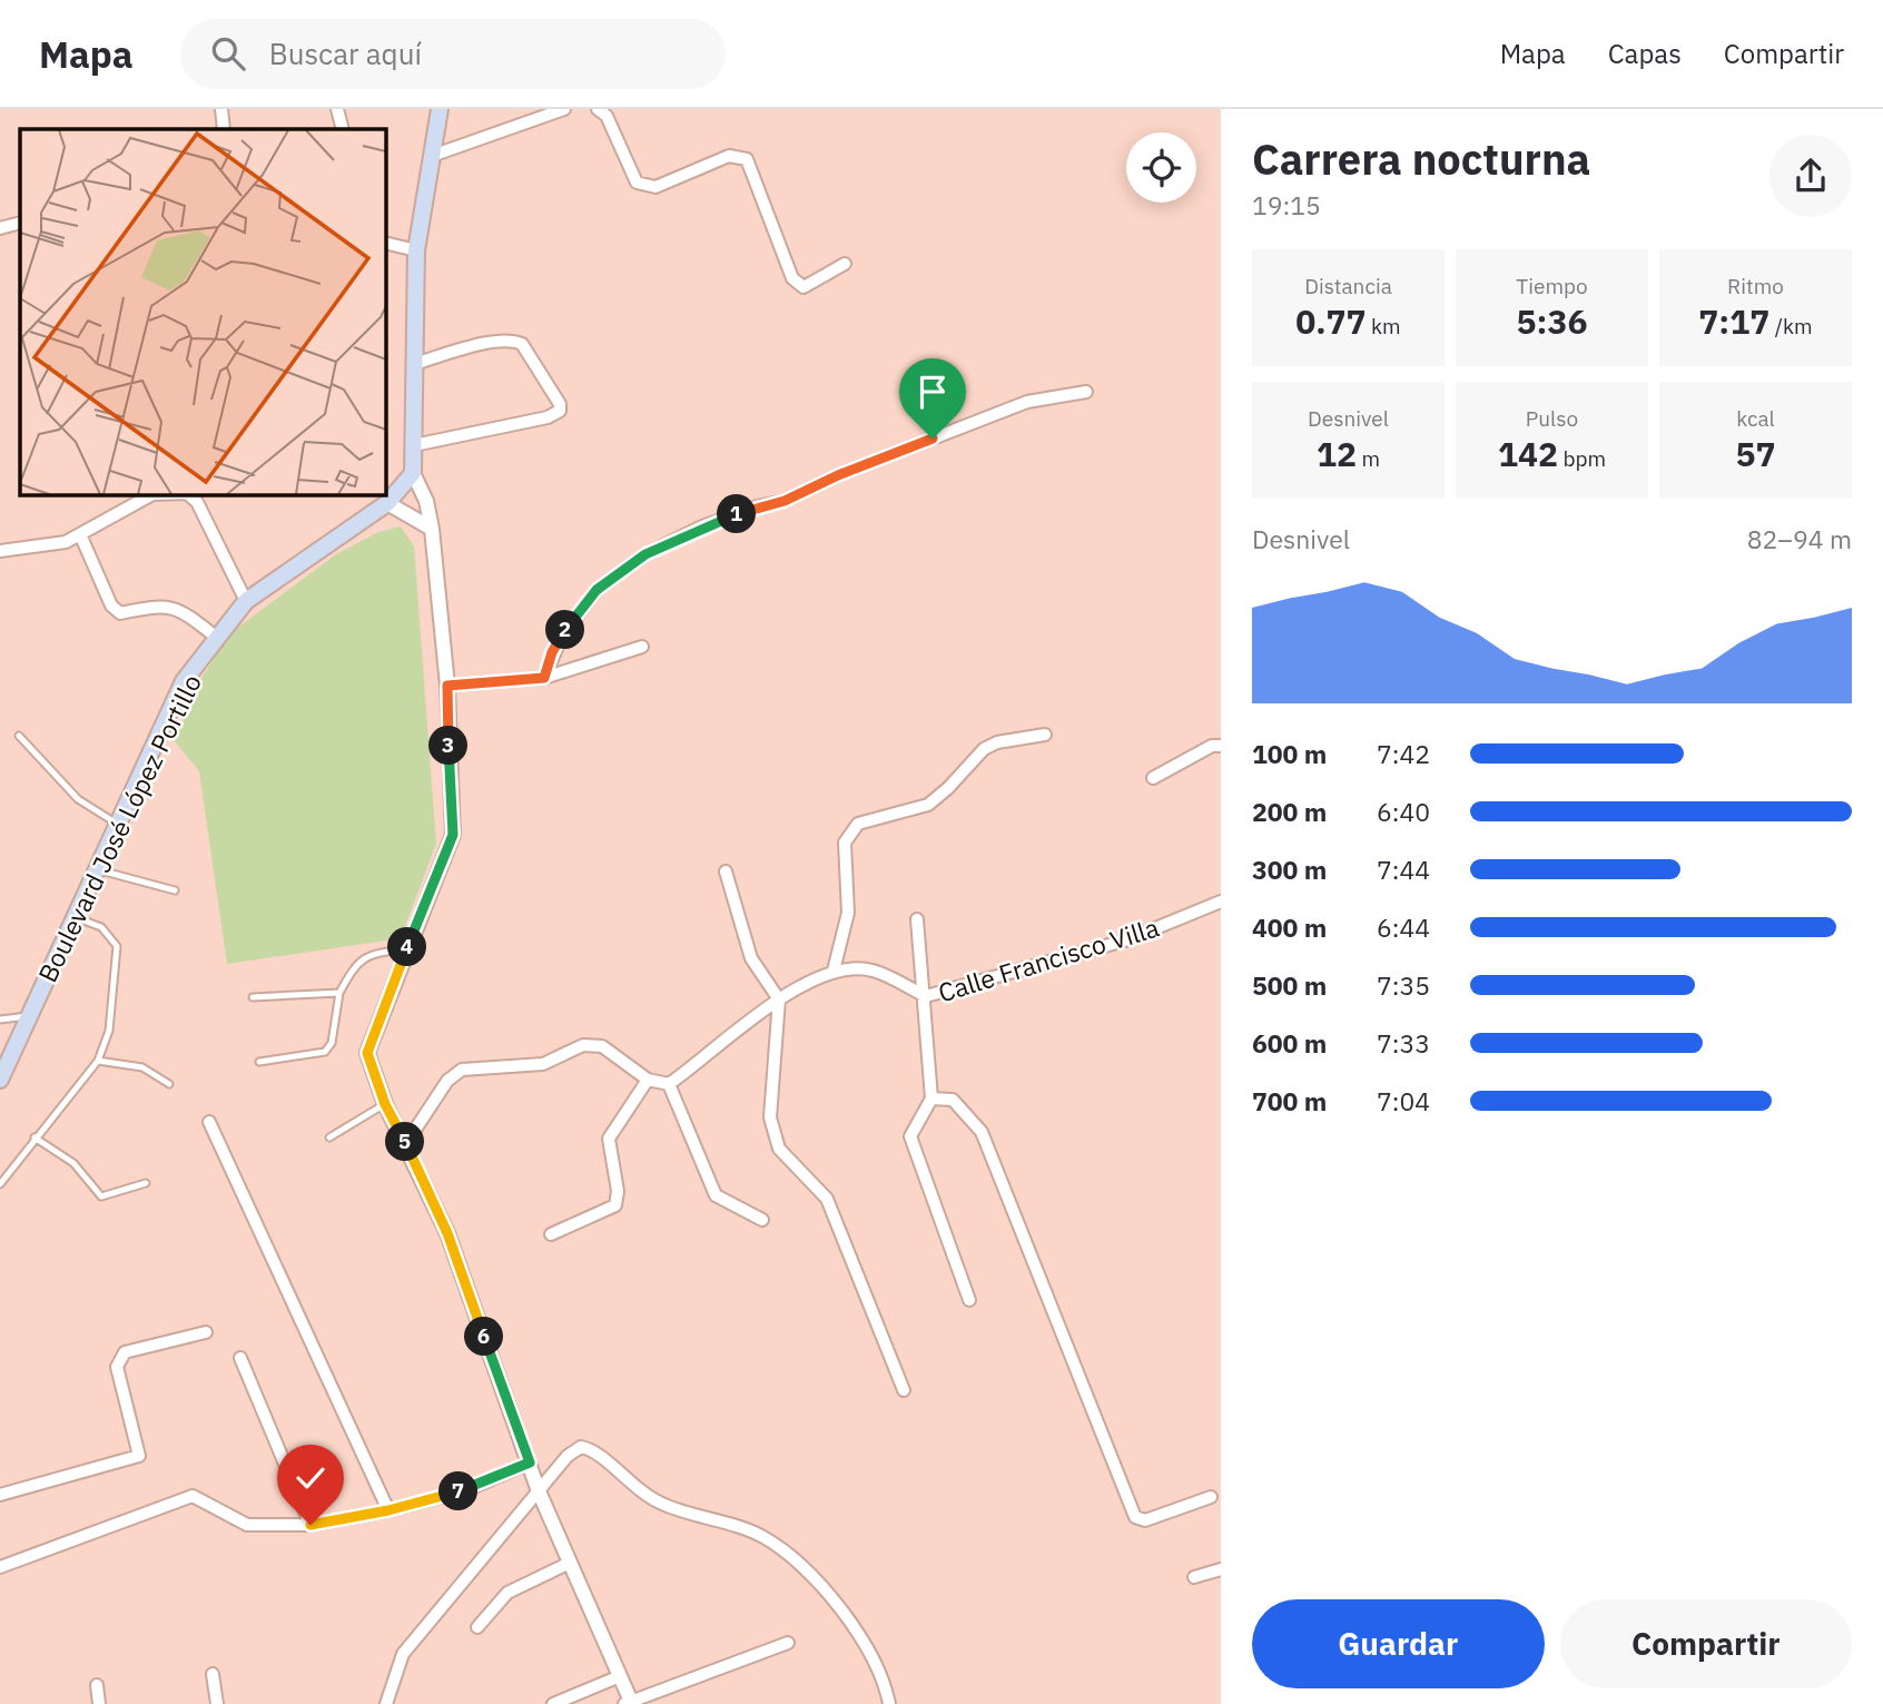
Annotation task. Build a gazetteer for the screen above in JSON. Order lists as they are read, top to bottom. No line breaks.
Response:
{"streets":{"main road":["Boulevard José López Portillo"],"street":["Calle Francisco Villa"]},"page":{"header":"Mapa","search":"Buscar aquí","nav":["Mapa","Capas","Compartir"],"heading":["Carrera nocturna","19:15"],"stats":[["Distancia","0.77 km"],["Tiempo","5:36"],["Ritmo","7:17 /km"],["Desnivel","12 m"],["Pulso","142 bpm"],["kcal","57"]],"pins":["1","2","3","4","5","6","7"],"chart":["Desnivel","82–94 m"],"list":[{"name":"100 m","note":"7:42"},{"name":"200 m","note":"6:40"},{"name":"300 m","note":"7:44"},{"name":"400 m","note":"6:44"},{"name":"500 m","note":"7:35"},{"name":"600 m","note":"7:33"},{"name":"700 m","note":"7:04"}],"buttons":["Guardar","Compartir"]}}
